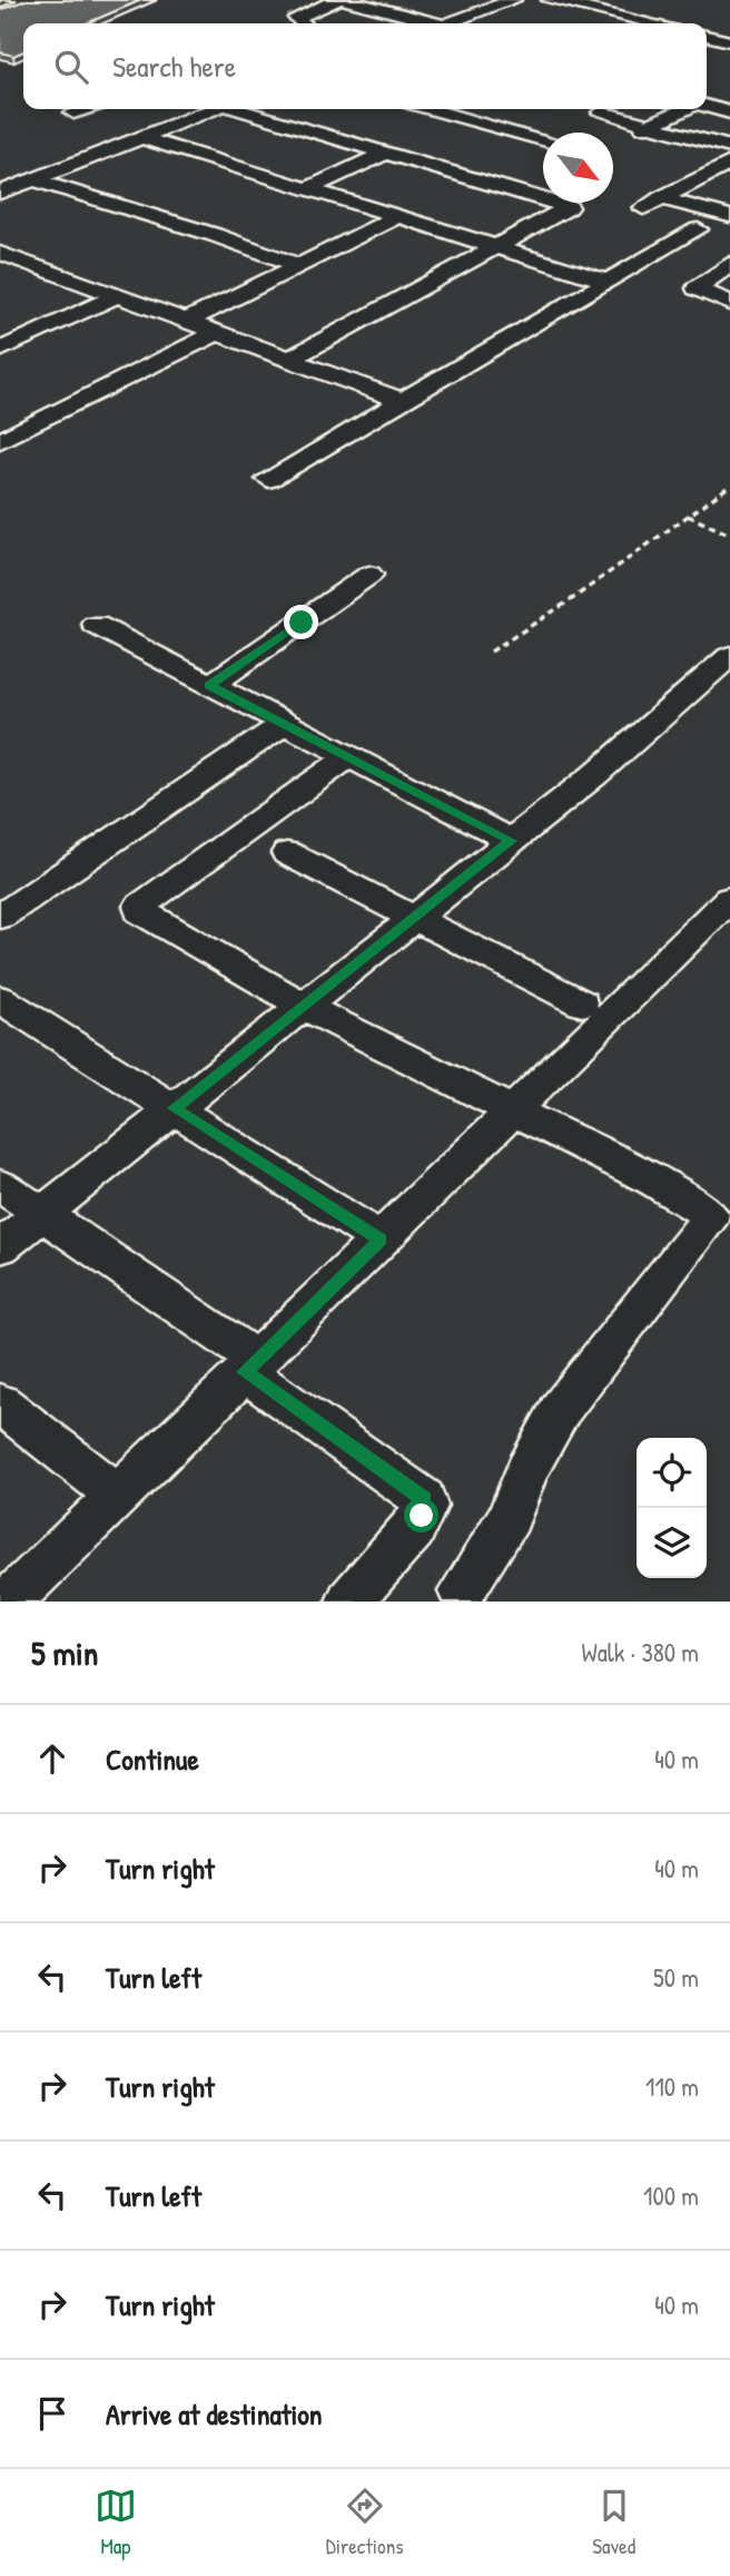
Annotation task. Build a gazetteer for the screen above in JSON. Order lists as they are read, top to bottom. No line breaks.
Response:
{"north":"bottom right","page":{"search":"Search here","heading":["5 min","Walk · 380 m"],"list":[["Continue","40 m"],["Turn right","40 m"],["Turn left","50 m"],["Turn right","110 m"],["Turn left","100 m"],["Turn right","40 m"],"Arrive at destination"],"nav":["Map","Directions","Saved"]}}
